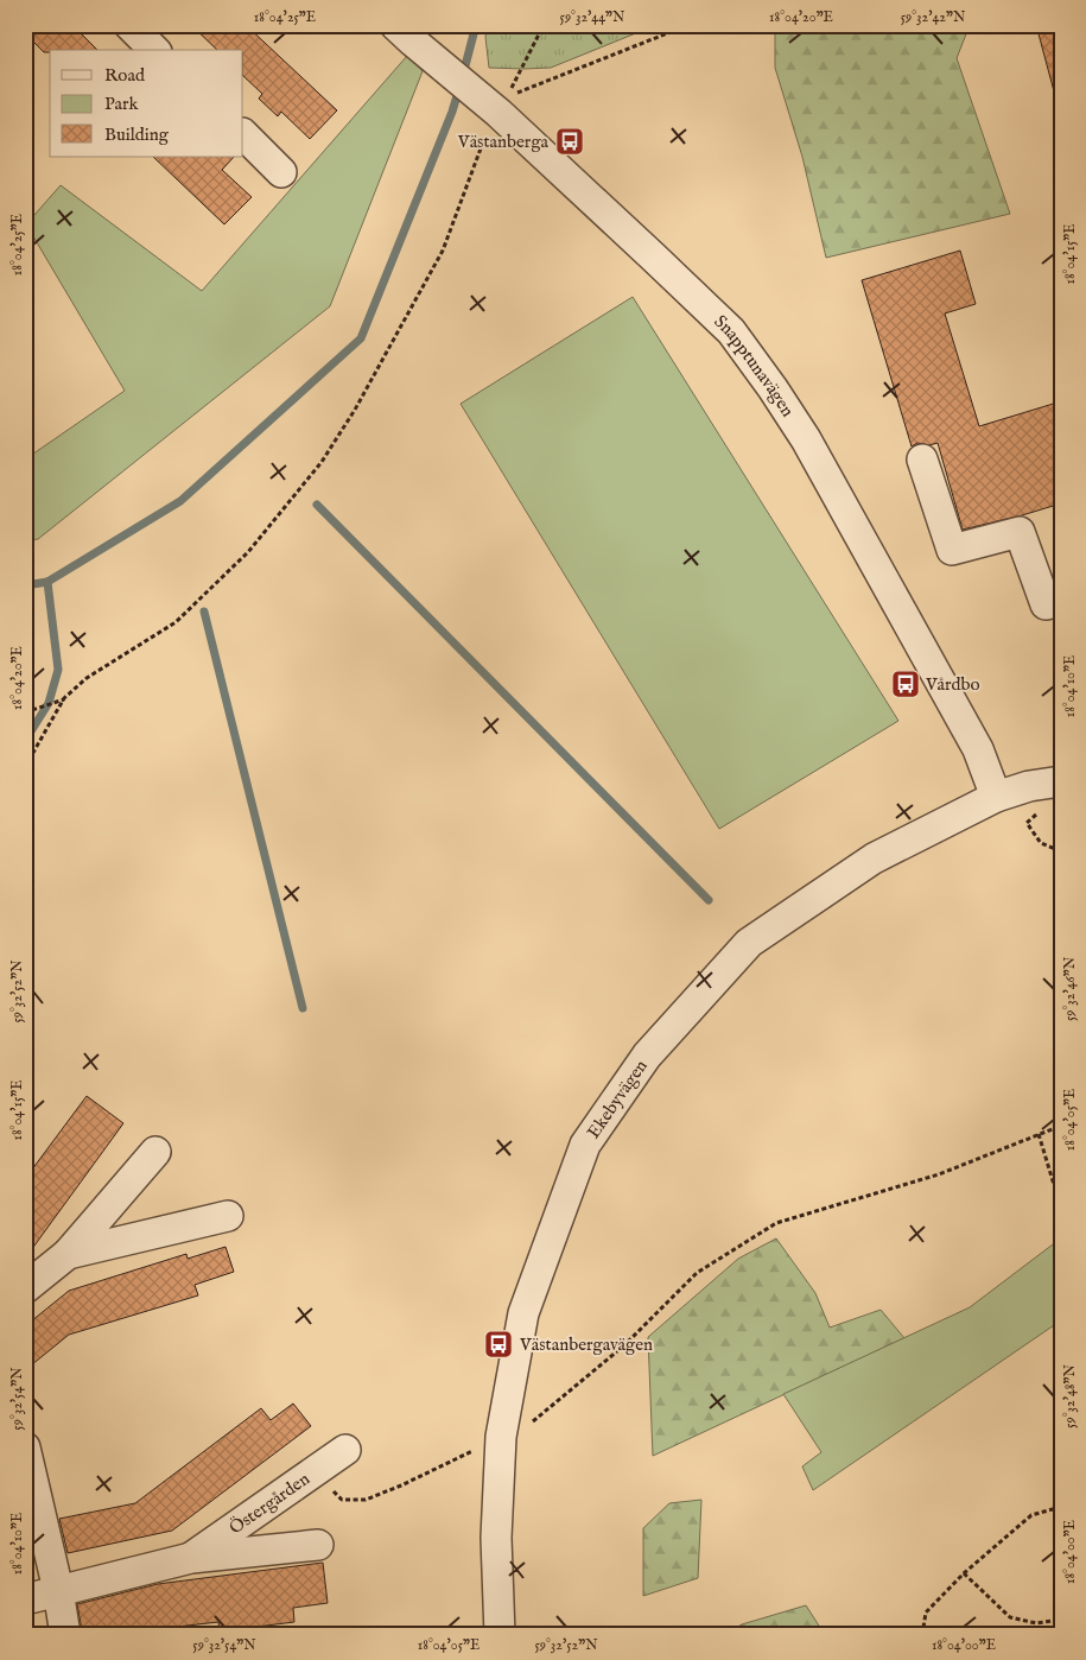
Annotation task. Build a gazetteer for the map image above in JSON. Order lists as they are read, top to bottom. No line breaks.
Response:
{"streets":{"street":["Snapptunavägen","Ekebyvägen","Östergården"]},"crossings":[["Snapptunavägen","Ekebyvägen"]],"places":{"bus stop":["Västanberga","Vårdbo","Västanbergavägen"]},"legend":["Road","Park","Building"],"coordinates":["18°04'25\"E","59°32'44\"N","18°04'20\"E","59°32'42\"N","18°04'15\"E","18°04'10\"E","59°32'46\"N","59°32'52\"N","18°04'05\"E","59°32'48\"N","59°32'54\"N","18°04'00\"E"]}
